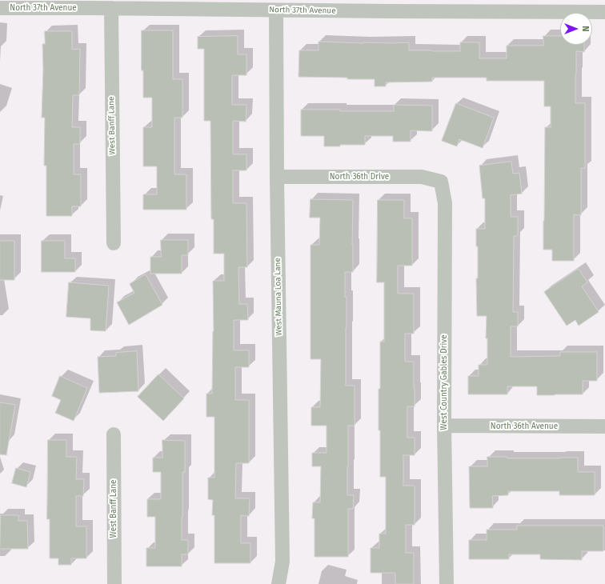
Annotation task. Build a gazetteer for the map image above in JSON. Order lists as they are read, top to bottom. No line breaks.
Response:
{"streets":{"street":["North 37th Avenue","West Banff Lane","North 36th Drive","West Mauna Loa Lane","West Country Gables Drive","North 36th Avenue"]},"crossings":[["North 37th Avenue","West Banff Lane"],["North 37th Avenue","West Mauna Loa Lane"],["North 36th Drive","West Mauna Loa Lane"],["North 36th Drive","West Country Gables Drive"],["West Country Gables Drive","North 36th Avenue"]],"north":"right"}
